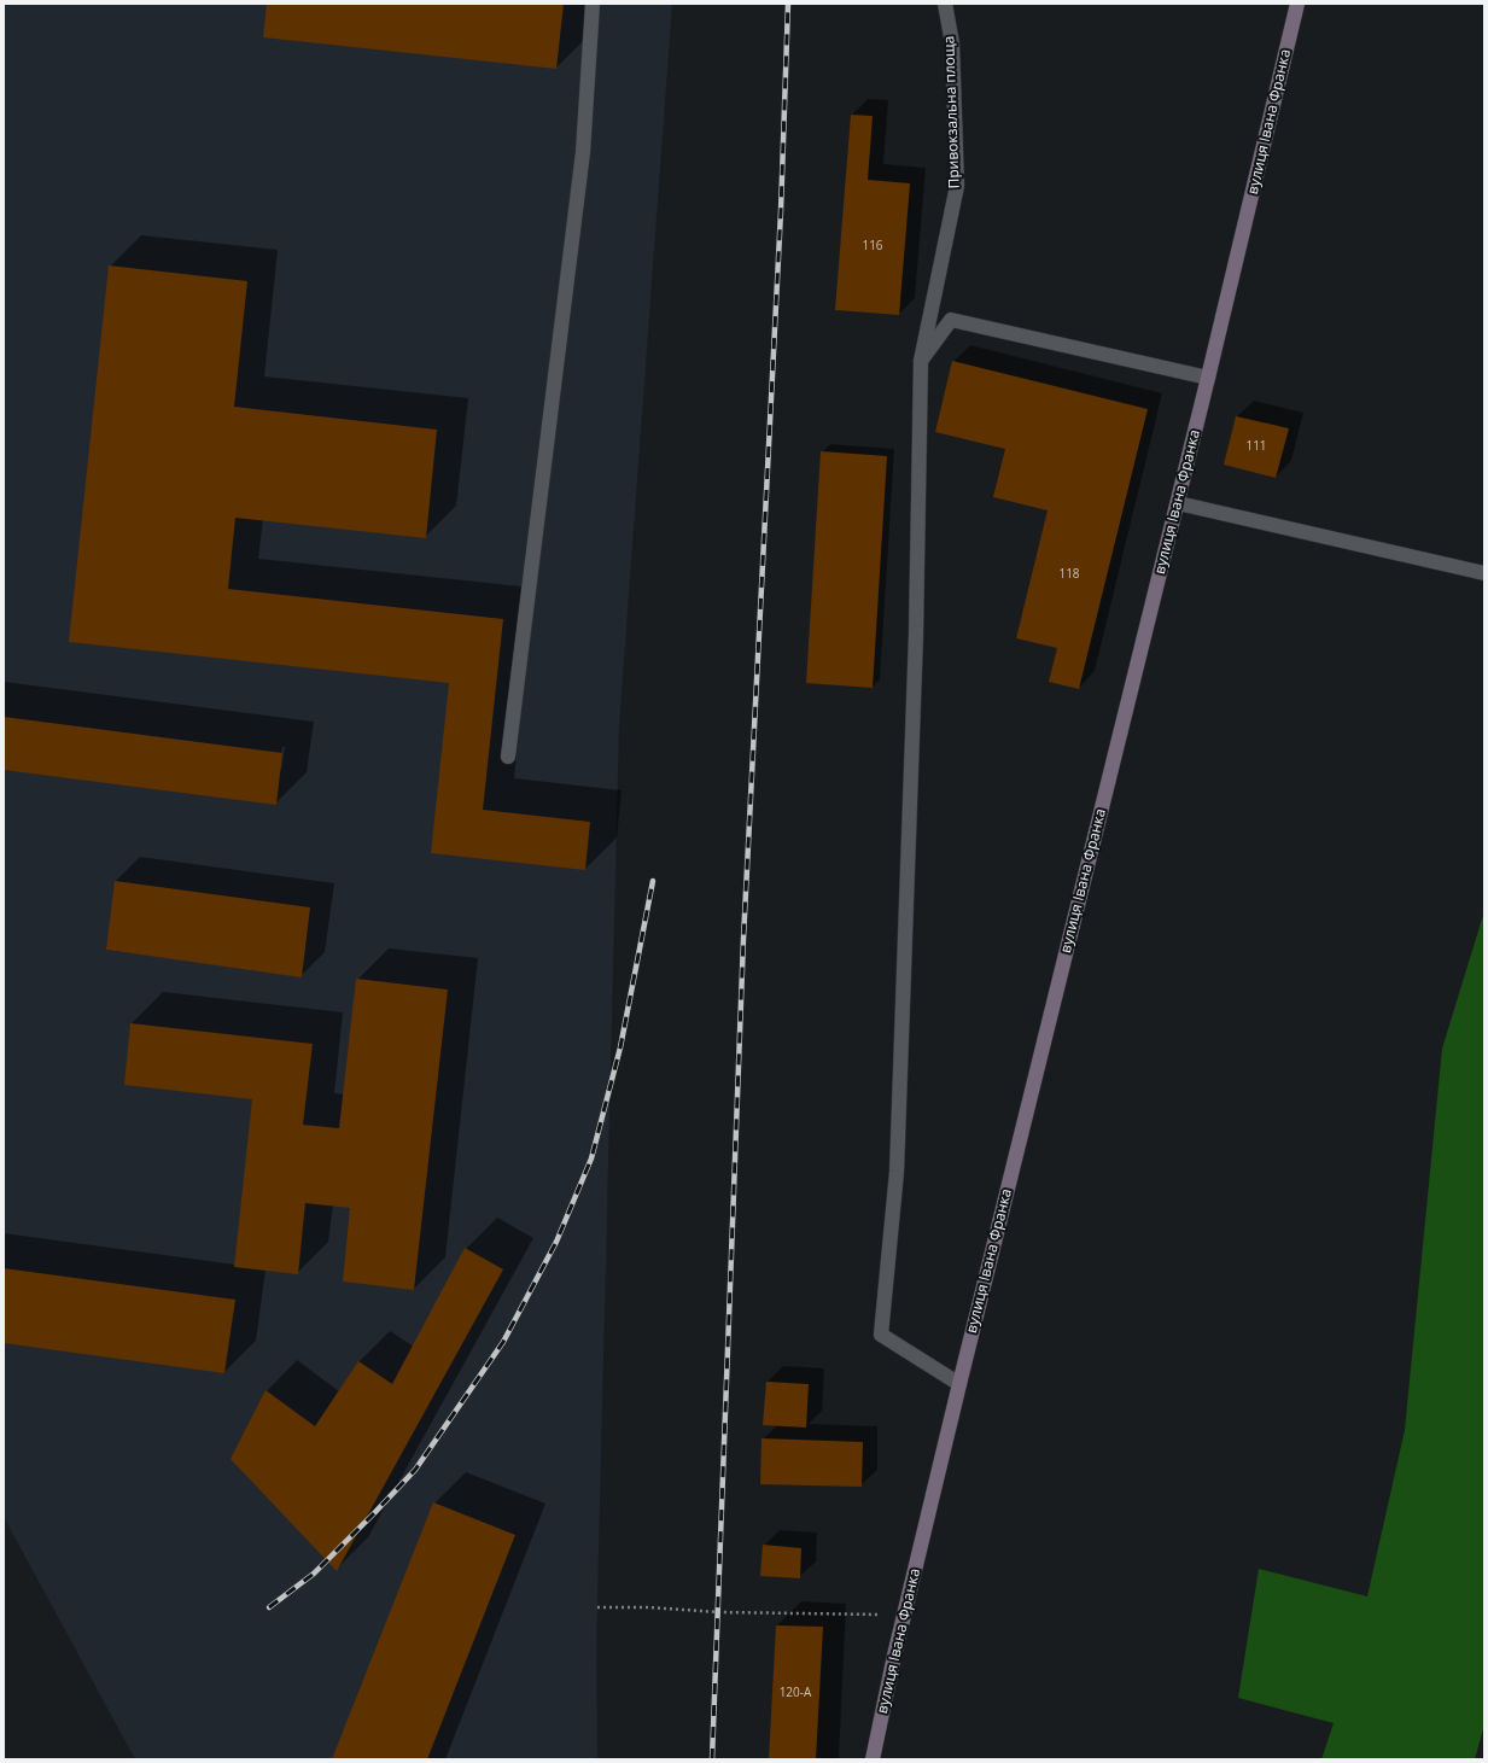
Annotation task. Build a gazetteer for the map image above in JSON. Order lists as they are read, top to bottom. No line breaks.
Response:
{"streets":{"main road":["вулиця Івана Франка"],"street":["Привокзальна площа"]},"crossings":[["Привокзальна площа","вулиця Івана Франка"]],"house_numbers":["116","111","118","120-А"]}
